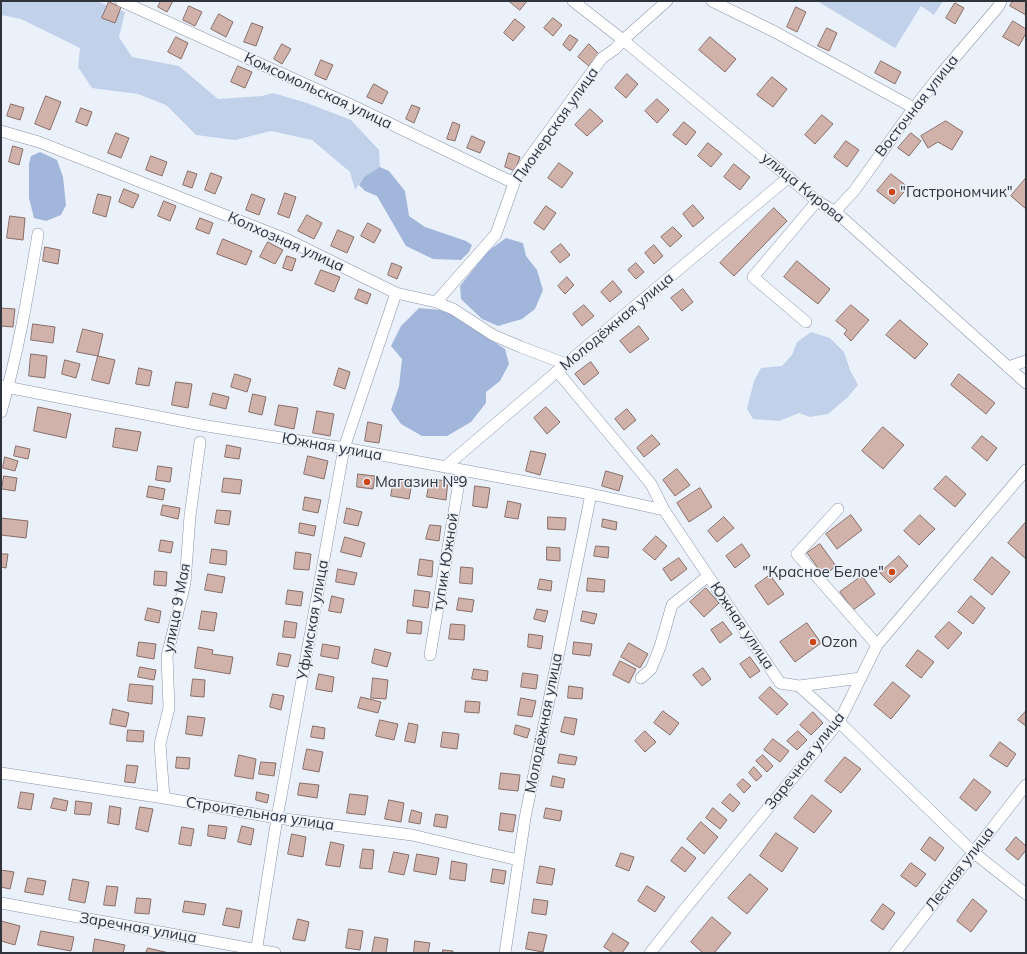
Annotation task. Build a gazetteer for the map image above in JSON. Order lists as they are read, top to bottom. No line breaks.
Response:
{"streets":{"street":["Комсомольская улица","Восточная улица","Пионерская улица","улица Кирова","Колхозная улица","Молодёжная улица","Южная улица","тупик Южной","улица 9 Мая","Уфимская улица","Заречная улица","Строительная улица","Лесная улица"]},"crossings":[["Комсомольская улица","Пионерская улица"],["Восточная улица","улица Кирова"],["Пионерская улица","улица Кирова"],["Пионерская улица","Колхозная улица"],["улица Кирова","Молодёжная улица"],["Колхозная улица","Молодёжная улица"],["Колхозная улица","Южная улица"],["Колхозная улица","Уфимская улица"],["Молодёжная улица","Южная улица"],["Молодёжная улица","Строительная улица"],["Южная улица","тупик Южной"],["Южная улица","Уфимская улица"],["улица 9 Мая","Строительная улица"],["Уфимская улица","Заречная улица"],["Уфимская улица","Строительная улица"]],"places":["\"Гастрономчик\"","Магазин №9","\"Красное Белое\"","Ozon"]}
